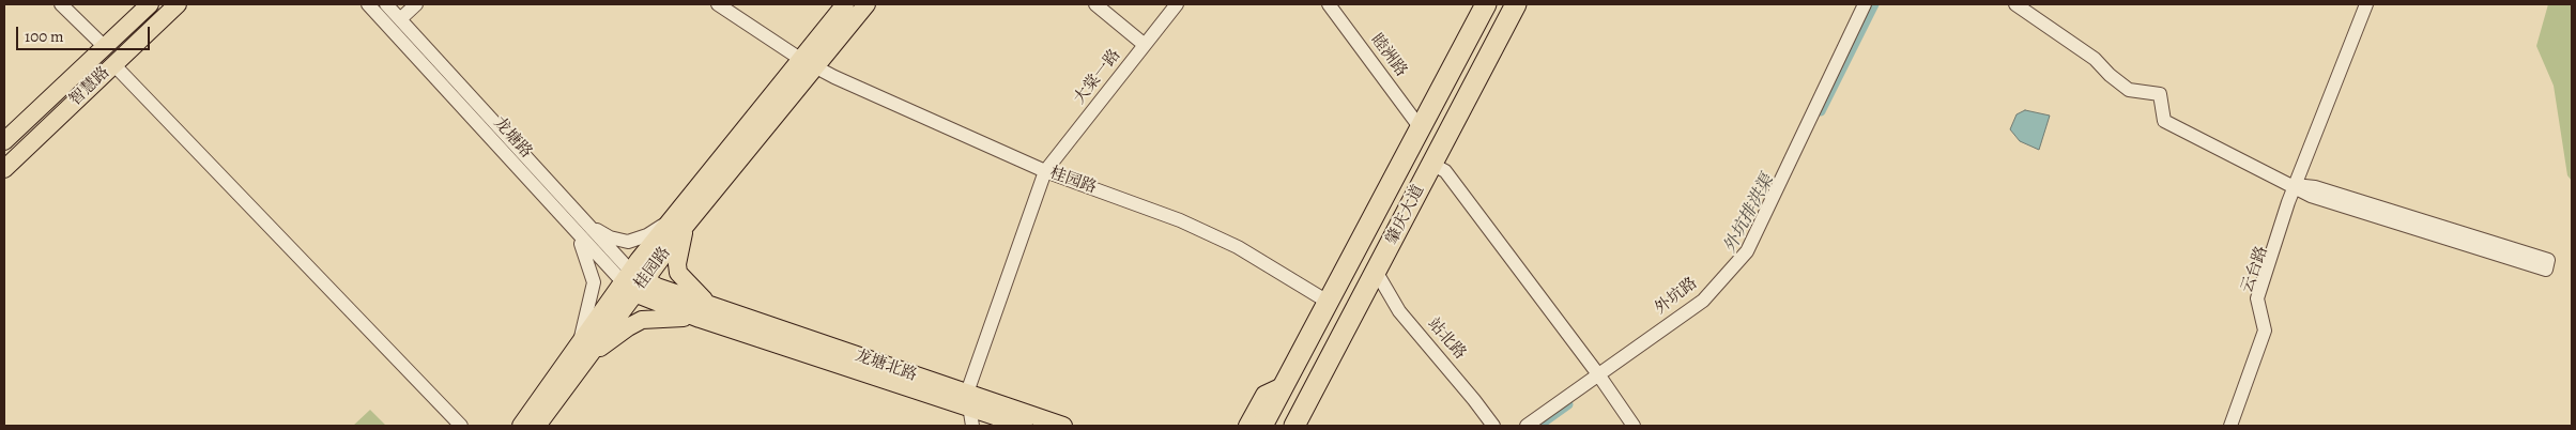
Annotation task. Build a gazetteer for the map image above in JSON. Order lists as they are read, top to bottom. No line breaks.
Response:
{"streets":{"highway":["肇庆大道"],"main road":["智慧路","桂园路","龙塘北路"],"street":["睦洲路","大棠一路","龙塘路","云台路","外坑路","站北路"]},"crossings":[["睦洲路","肇庆大道"],["大棠一路","桂园路"],["大棠一路","龙塘北路"],["龙塘路","桂园路"],["桂园路","肇庆大道"],["肇庆大道","站北路"]],"water":["外坑排洪渠"],"scale_bar":"100 m"}
